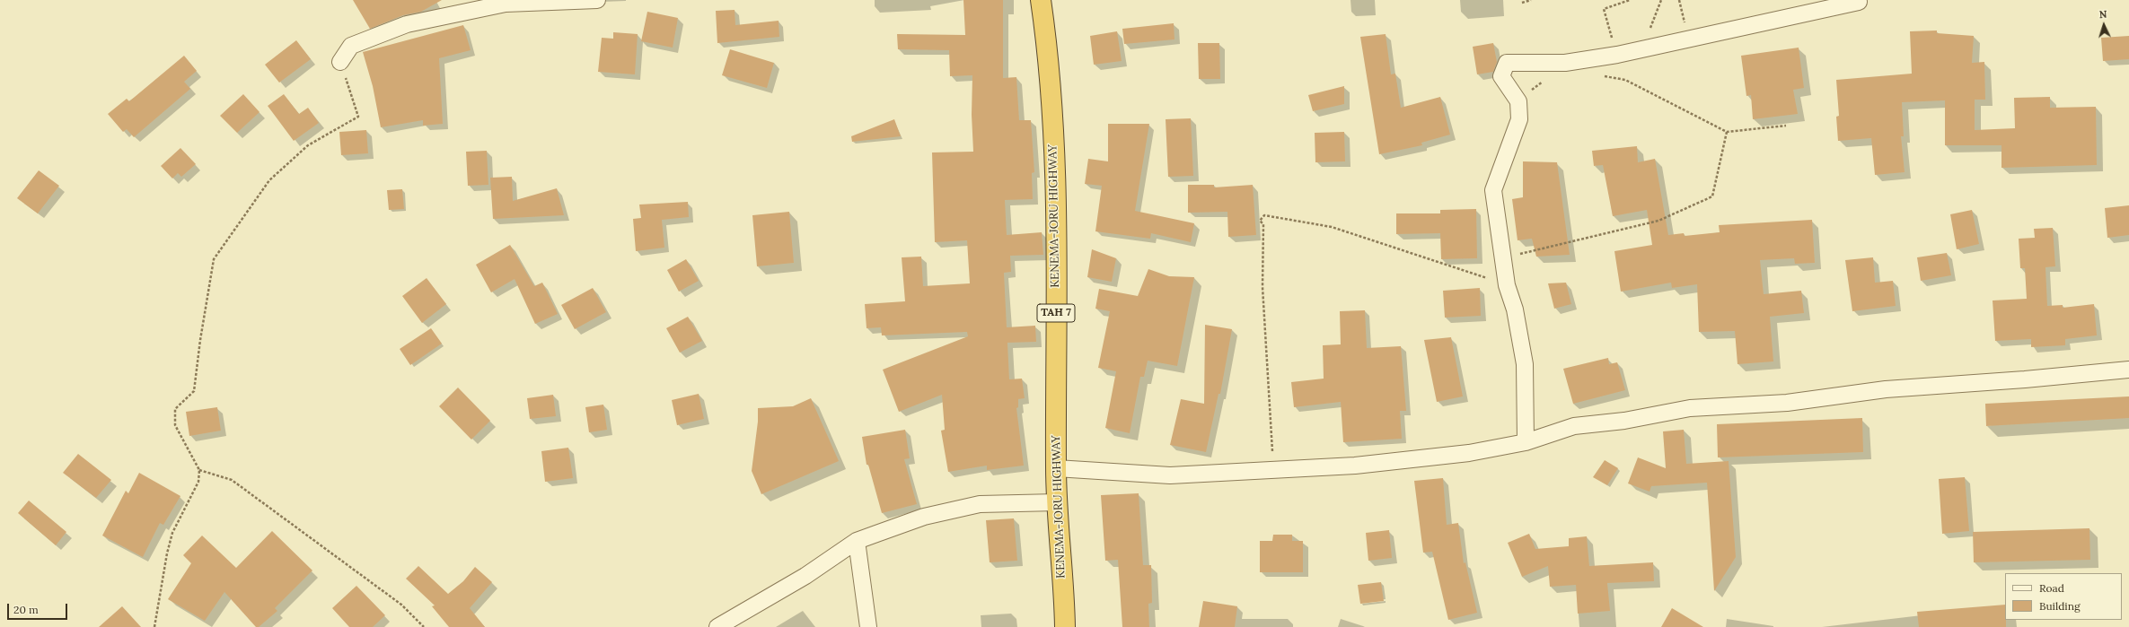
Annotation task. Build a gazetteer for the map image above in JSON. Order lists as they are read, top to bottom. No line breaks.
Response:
{"streets":{"highway":["KENEMA-JORU HIGHWAY","TAH 7"]},"legend":["Road","Building"],"scale_bar":"20 m","north":"top"}
